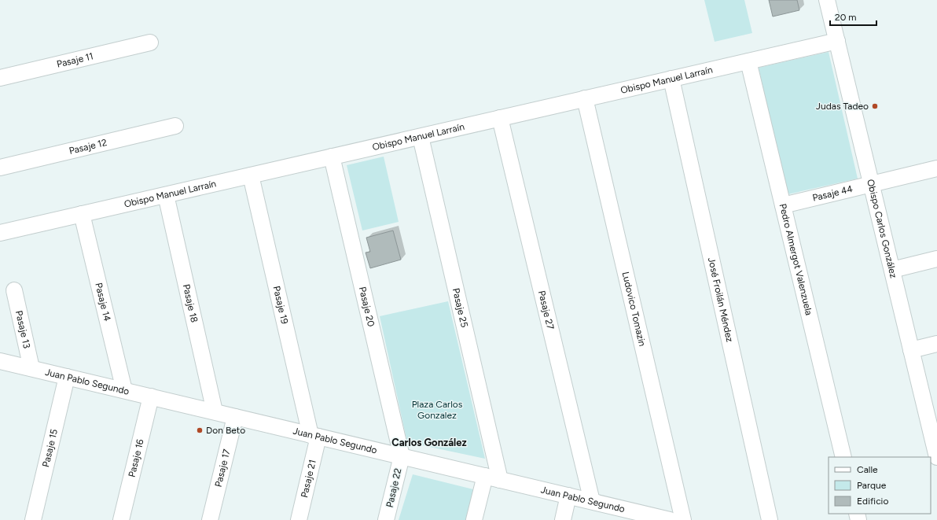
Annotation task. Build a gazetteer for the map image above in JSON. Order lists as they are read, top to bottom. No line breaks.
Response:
{"streets":{"street":["Pasaje 11","Obispo Manuel Larraín","Pasaje 12","Pasaje 44","Obispo Carlos González","Pedro Almergot Valenzuela","José Froilán Méndez","Pasaje 14","Pasaje 18","Pasaje 19","Pasaje 20","Pasaje 25","Ludovico Tomazin","Pasaje 27","Pasaje 13","Juan Pablo Segundo","Pasaje 15","Pasaje 16","Pasaje 17","Pasaje 21","Pasaje 22"]},"crossings":[["Obispo Manuel Larraín","Obispo Carlos González"],["Obispo Manuel Larraín","Pedro Almergot Valenzuela"],["Obispo Manuel Larraín","José Froilán Méndez"],["Obispo Manuel Larraín","Pasaje 14"],["Obispo Manuel Larraín","Pasaje 18"],["Obispo Manuel Larraín","Pasaje 19"],["Obispo Manuel Larraín","Pasaje 20"],["Obispo Manuel Larraín","Pasaje 25"],["Obispo Manuel Larraín","Ludovico Tomazin"],["Obispo Manuel Larraín","Pasaje 27"],["Pasaje 44","Obispo Carlos González"],["Pasaje 44","Pedro Almergot Valenzuela"],["Pasaje 14","Juan Pablo Segundo"],["Pasaje 18","Juan Pablo Segundo"],["Pasaje 19","Juan Pablo Segundo"],["Pasaje 19","Pasaje 21"],["Pasaje 20","Juan Pablo Segundo"],["Pasaje 20","Pasaje 22"],["Pasaje 25","Juan Pablo Segundo"],["Pasaje 27","Juan Pablo Segundo"],["Pasaje 13","Juan Pablo Segundo"],["Juan Pablo Segundo","Pasaje 15"],["Juan Pablo Segundo","Pasaje 16"],["Juan Pablo Segundo","Pasaje 17"],["Juan Pablo Segundo","Pasaje 21"],["Juan Pablo Segundo","Pasaje 22"]],"districts":["Carlos González"],"parks":["Plaza Carlos Gonzalez"],"places":["Judas Tadeo","Don Beto"],"legend":["Calle","Parque","Edificio"],"scale_bar":"20 m"}
